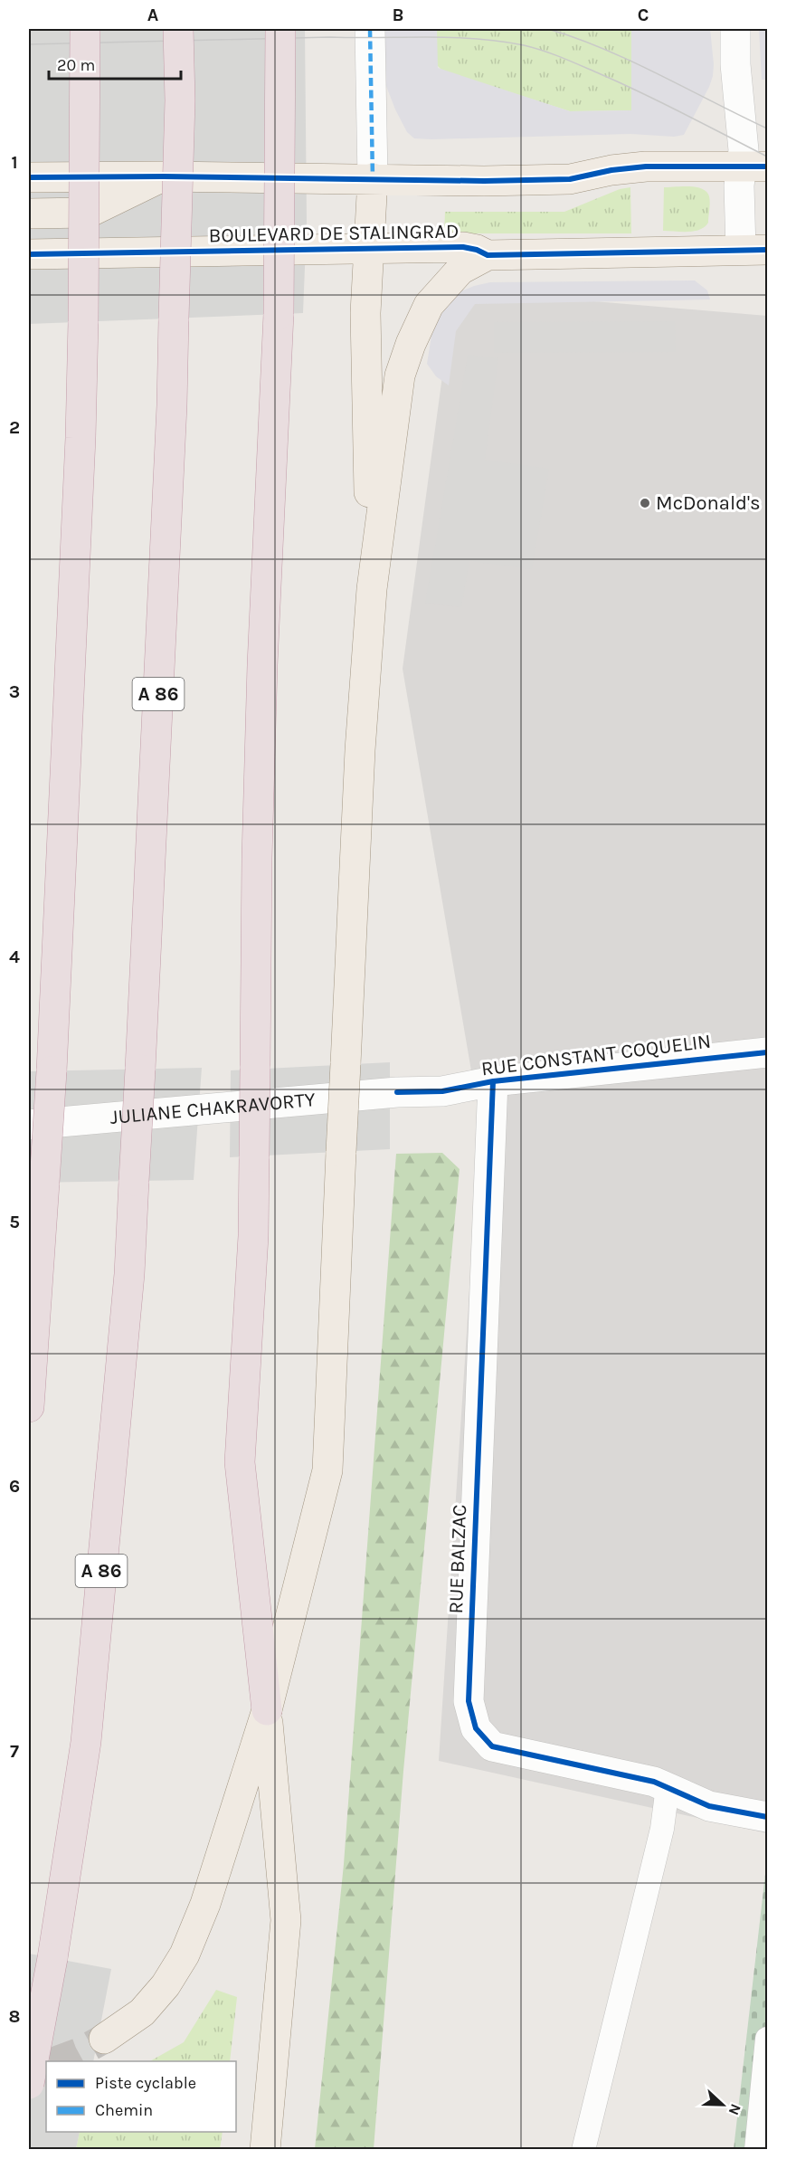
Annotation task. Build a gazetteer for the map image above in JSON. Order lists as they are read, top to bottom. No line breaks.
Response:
{"streets":{"highway":["A 86"],"main road":["BOULEVARD DE STALINGRAD"],"street":["RUE CONSTANT COQUELIN","JULIANE CHAKRAVORTY","RUE BALZAC"]},"crossings":[["RUE CONSTANT COQUELIN","JULIANE CHAKRAVORTY"],["RUE CONSTANT COQUELIN","RUE BALZAC"]],"places":["McDonald's"],"legend":["Piste cyclable","Chemin"],"scale_bar":"20 m","north":"right","grid":{"columns":["A","B","C"],"rows":["1","2","3","4","5","6","7","8"]}}
